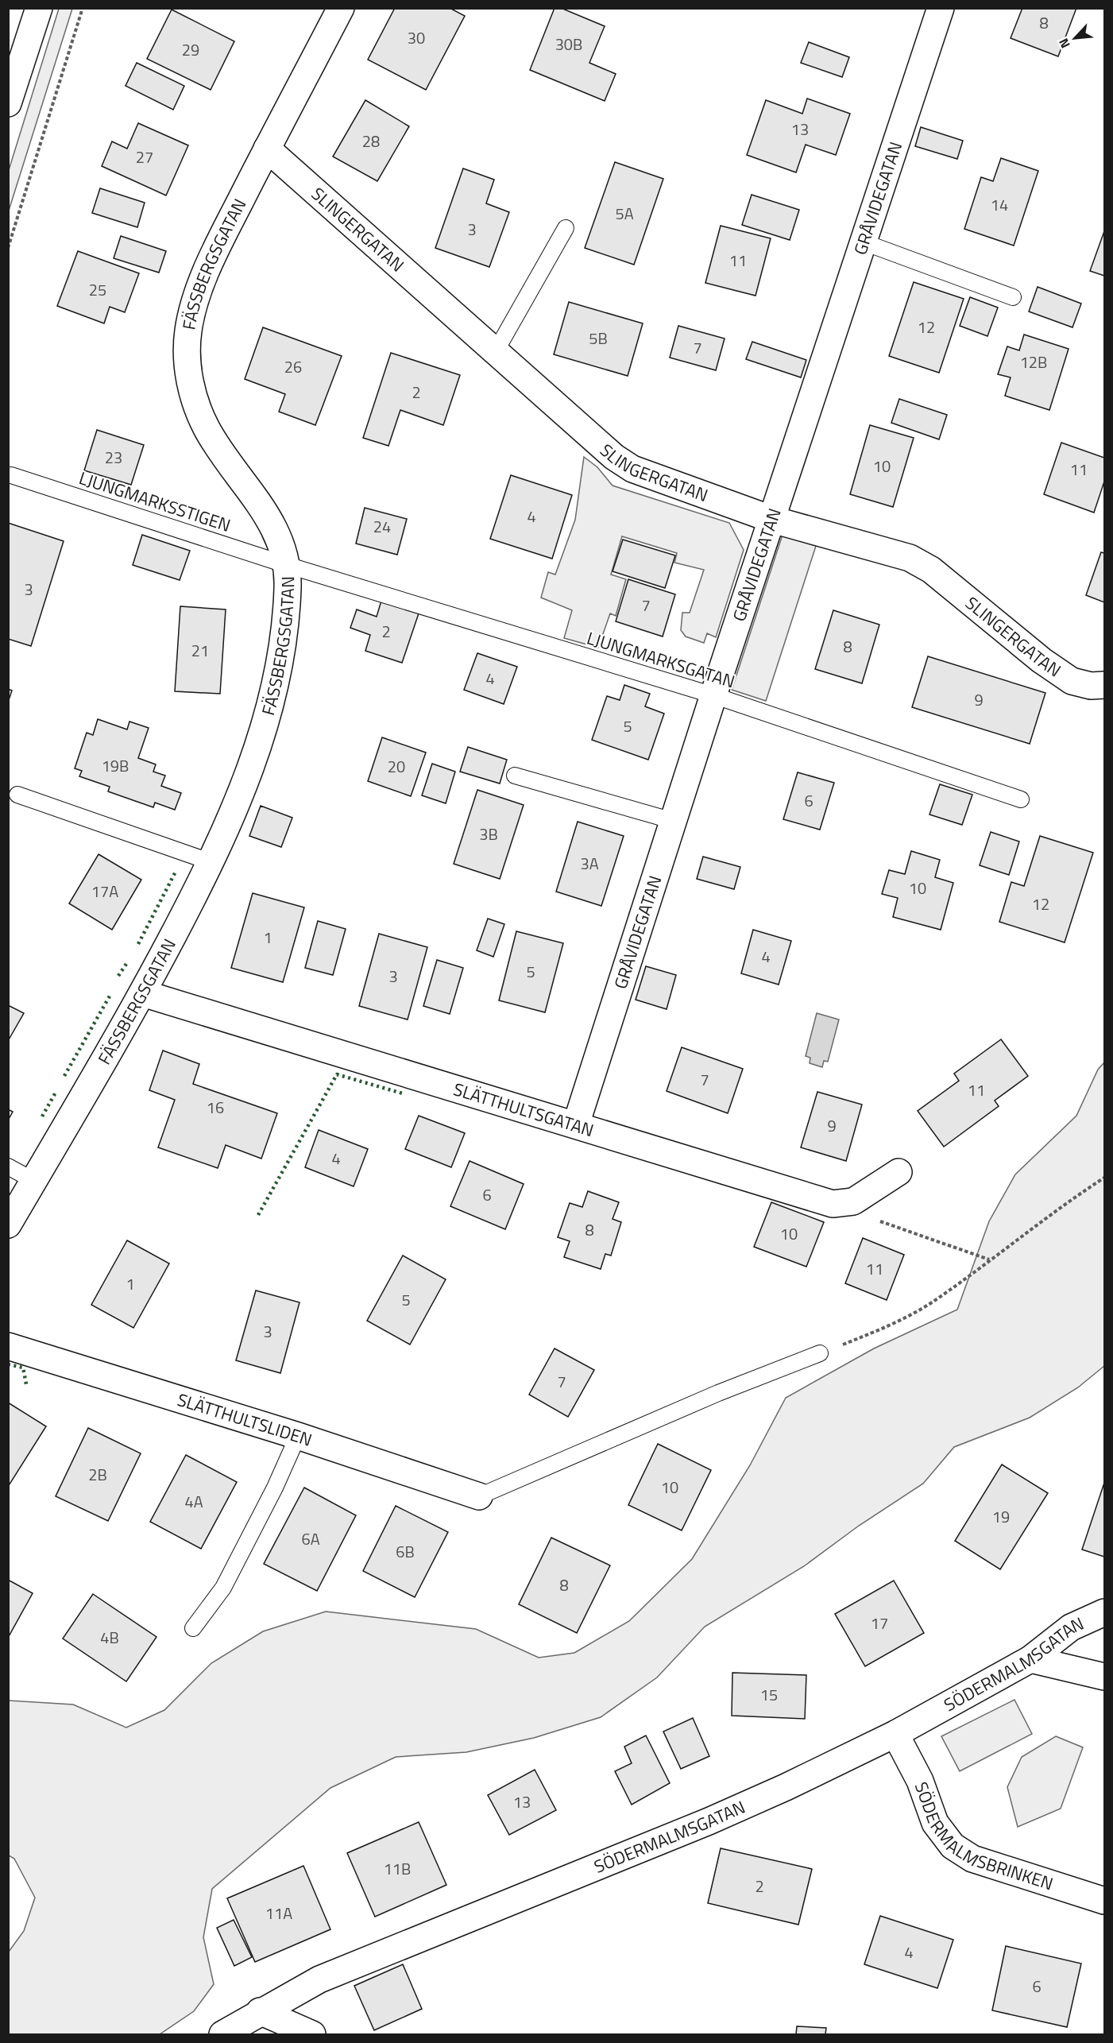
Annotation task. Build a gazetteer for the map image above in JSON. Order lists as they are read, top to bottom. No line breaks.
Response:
{"streets":{"street":["GRÅVIDEGATAN","SLINGERGATAN","FÄSSBERGSGATAN","SLÄTTHULTSGATAN","SLÄTTHULTSLIDEN","SÖDERMALMSGATAN","SÖDERMALMSBRINKEN"],"lane":["LJUNGMARKSSTIGEN","LJUNGMARKSGATAN"]},"crossings":[["GRÅVIDEGATAN","SLINGERGATAN"],["GRÅVIDEGATAN","LJUNGMARKSGATAN"],["GRÅVIDEGATAN","SLÄTTHULTSGATAN"],["SLINGERGATAN","FÄSSBERGSGATAN"],["FÄSSBERGSGATAN","LJUNGMARKSSTIGEN"],["FÄSSBERGSGATAN","LJUNGMARKSGATAN"],["FÄSSBERGSGATAN","SLÄTTHULTSGATAN"],["LJUNGMARKSSTIGEN","LJUNGMARKSGATAN"],["SÖDERMALMSGATAN","SÖDERMALMSBRINKEN"]],"house_numbers":["8","30","30B","29","13","28","27","14","5A","3","11","25","12","5B","7","12B","26","2","23","10","11","4","24","3","7","2","8","21","4","9","5","19B","20","6","3B","3A","10","17A","12","1","4","5","3","7","11","16","9","4","6","8","10","11","1","5","3","7","2B","10","4A","19","6A","6B","8","17","4B","15","13","11B","2","11A","4","6"],"north":"bottom left"}
